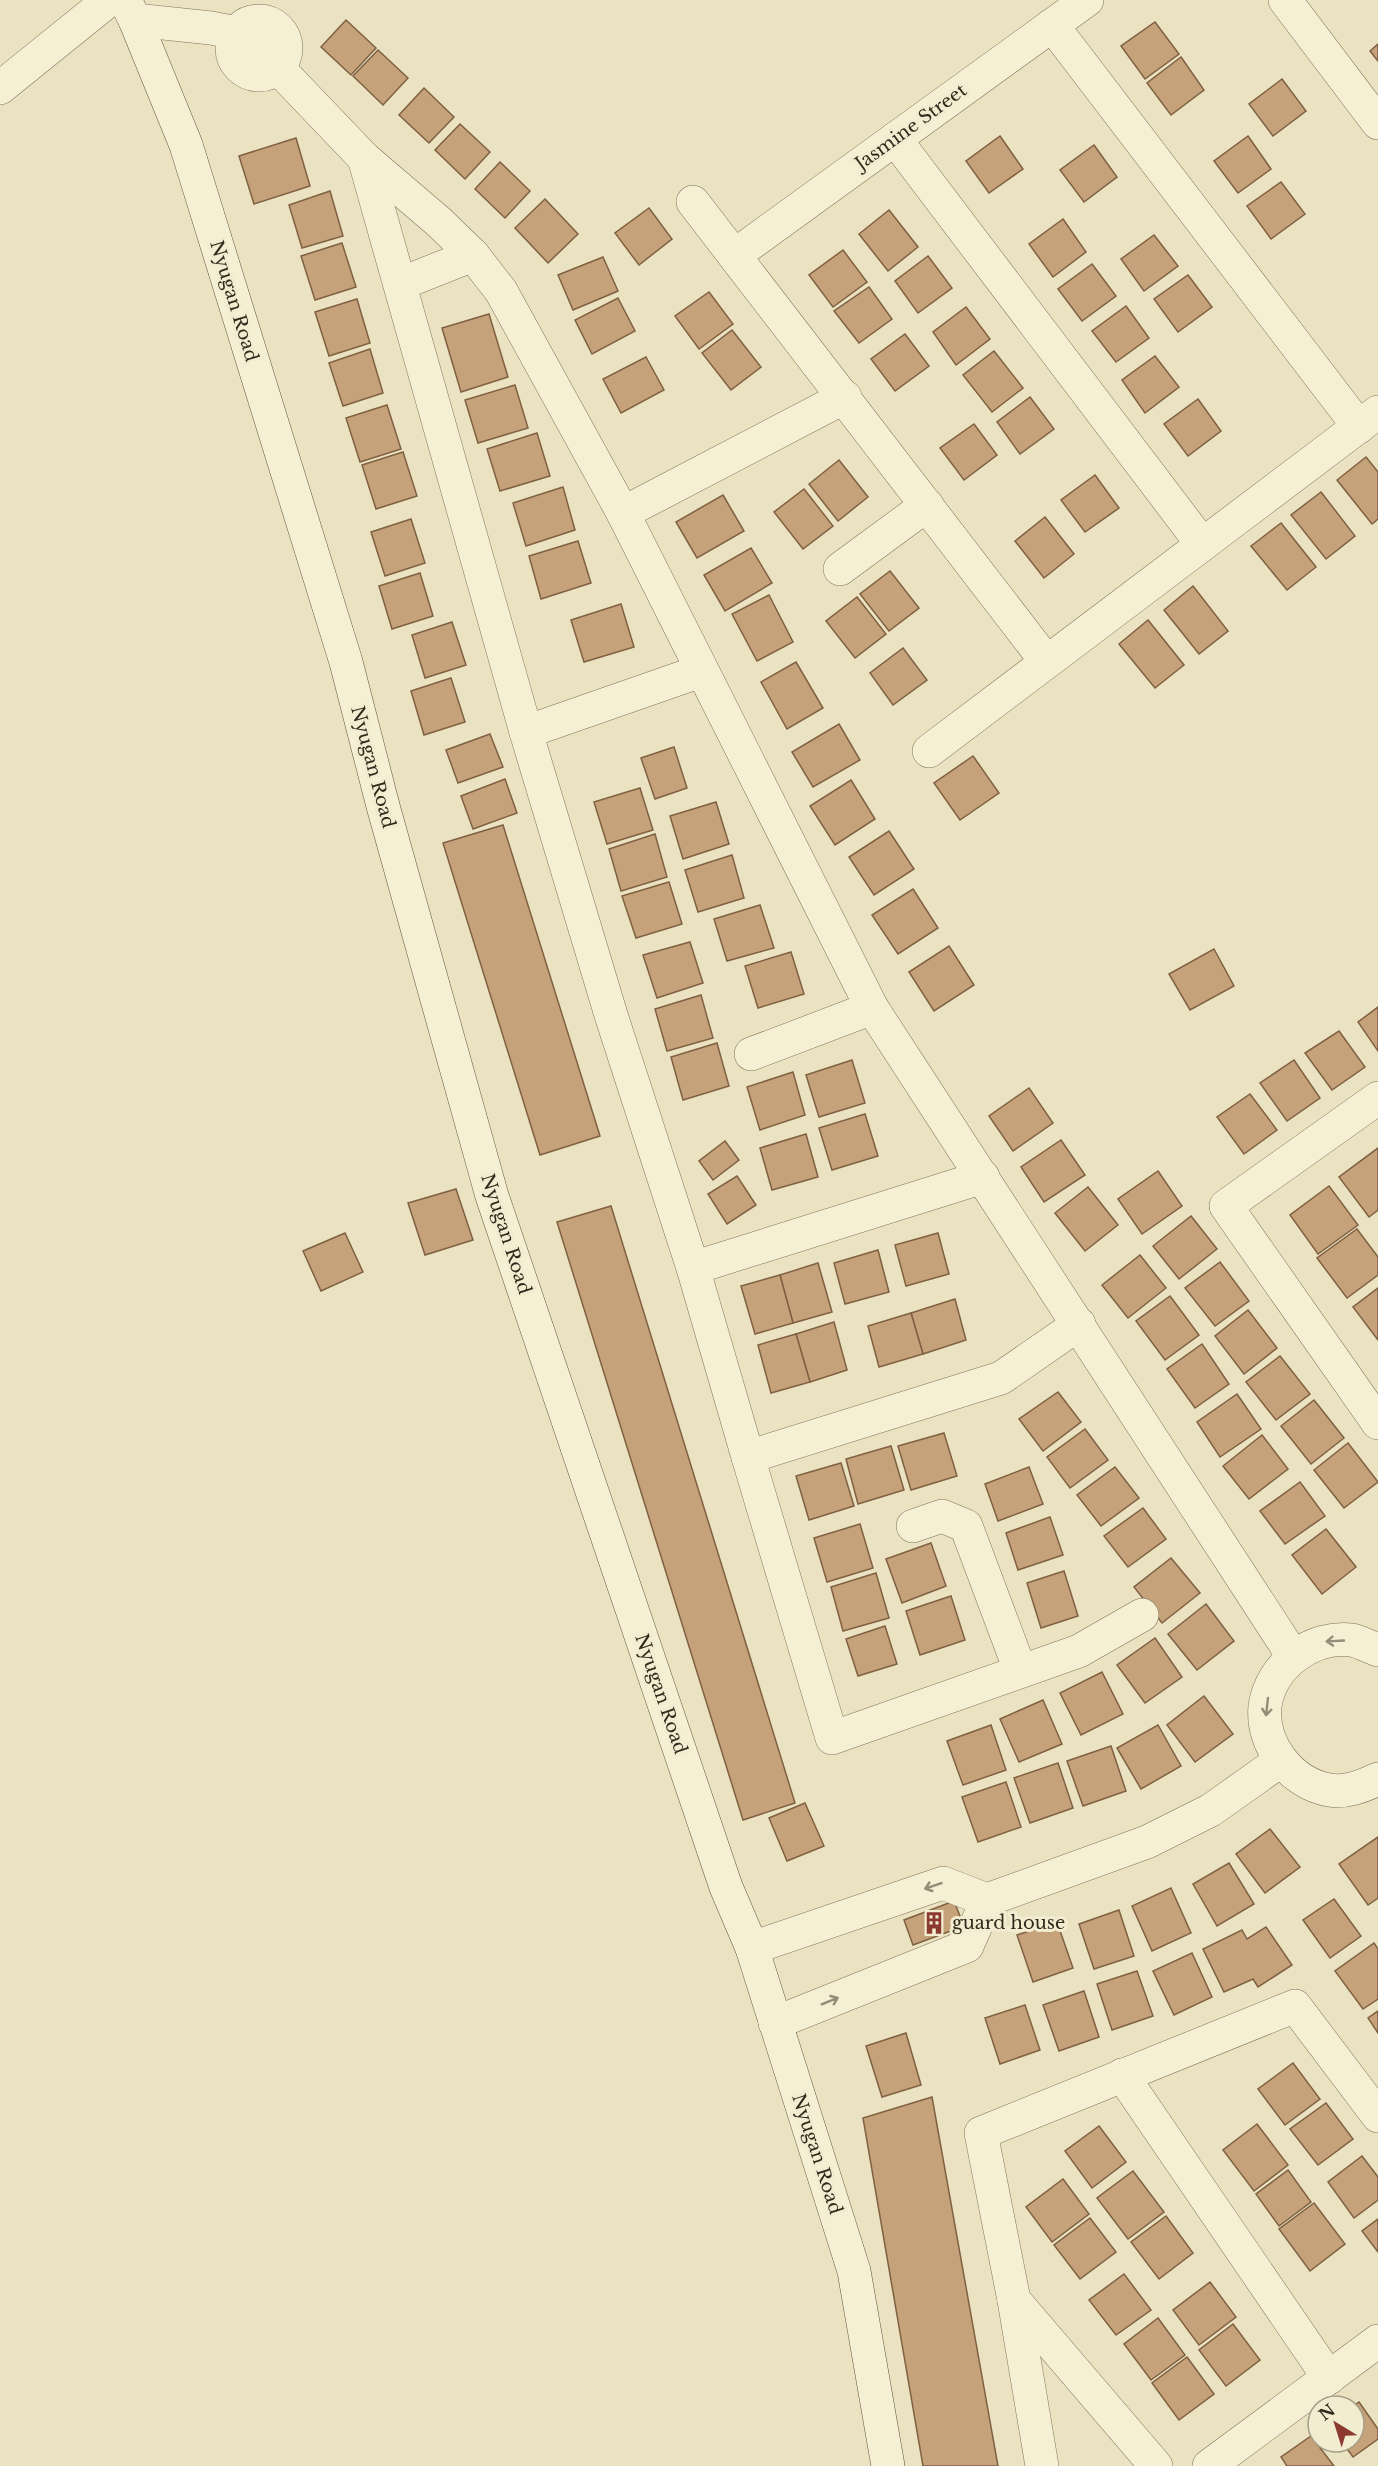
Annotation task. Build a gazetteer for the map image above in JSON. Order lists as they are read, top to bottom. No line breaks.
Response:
{"streets":{"street":["Jasmine Street","Nyugan Road"]},"places":{"building":["guard house"]},"north":"top left"}
